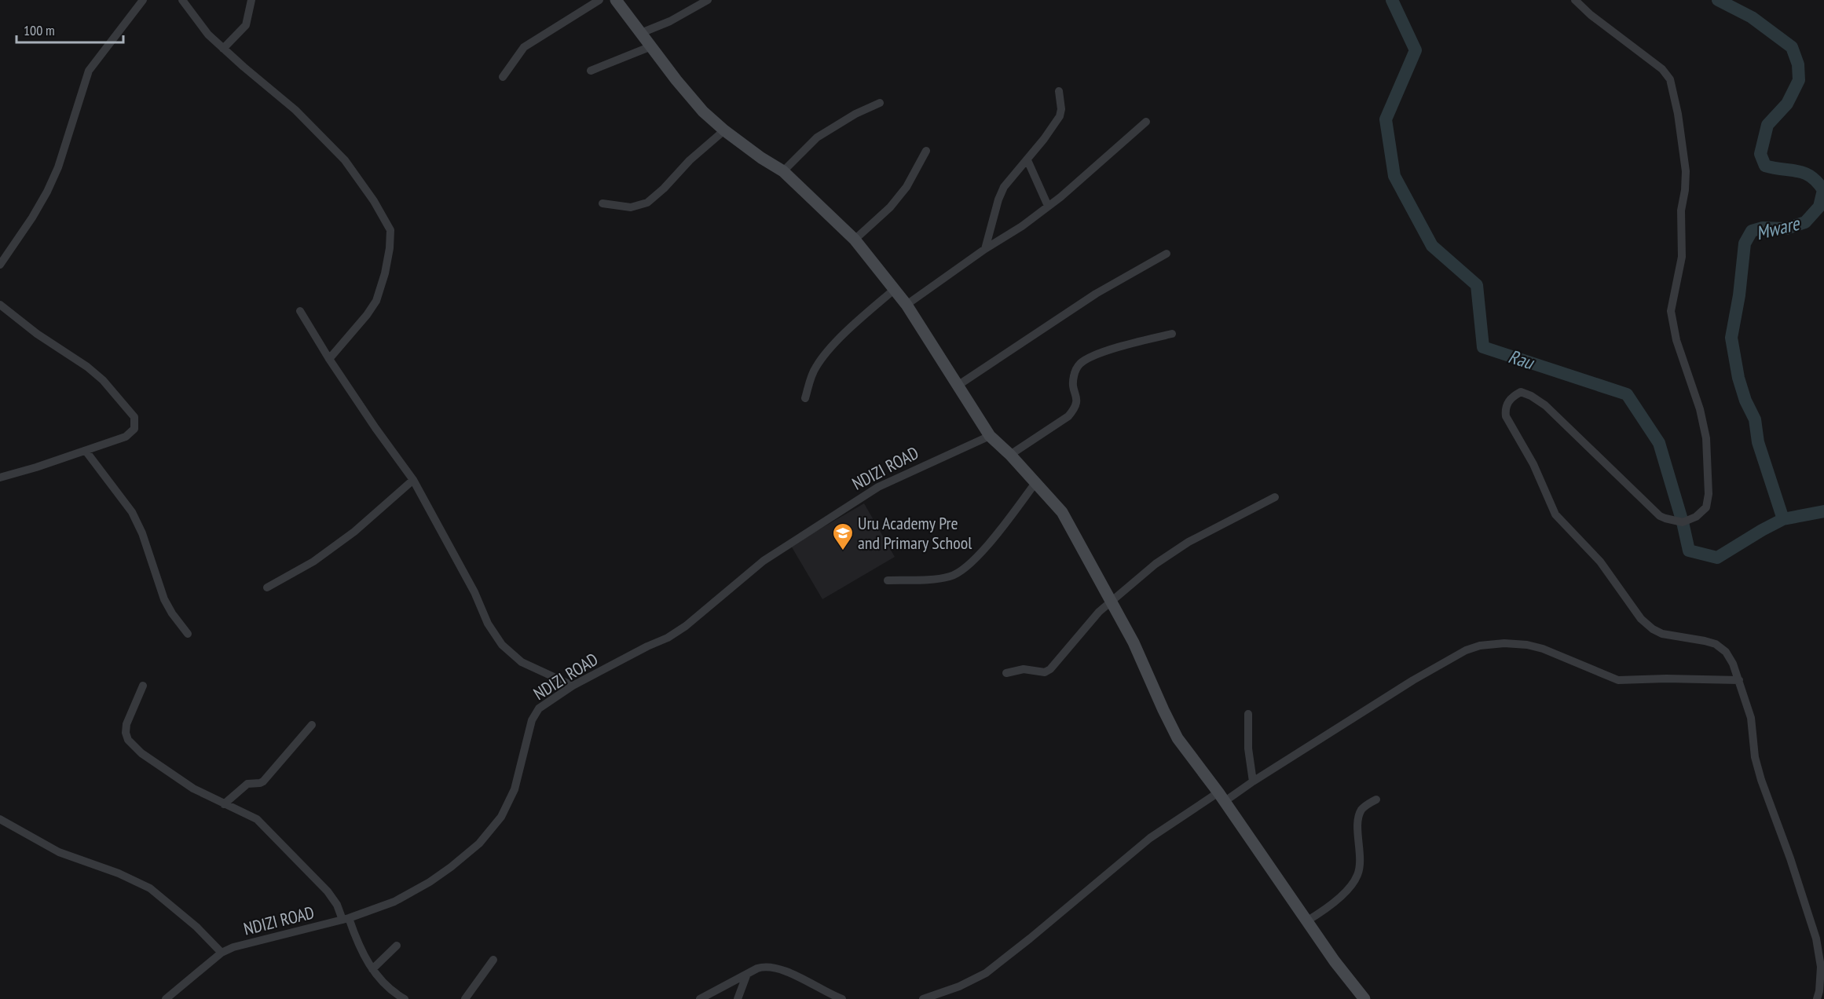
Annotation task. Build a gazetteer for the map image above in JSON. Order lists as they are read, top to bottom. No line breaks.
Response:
{"streets":{"street":["NDIZI ROAD"]},"water":["Mware","Rau"],"places":{"school or university":["Uru Academy Pre and Primary School"]},"scale_bar":"100 m"}
